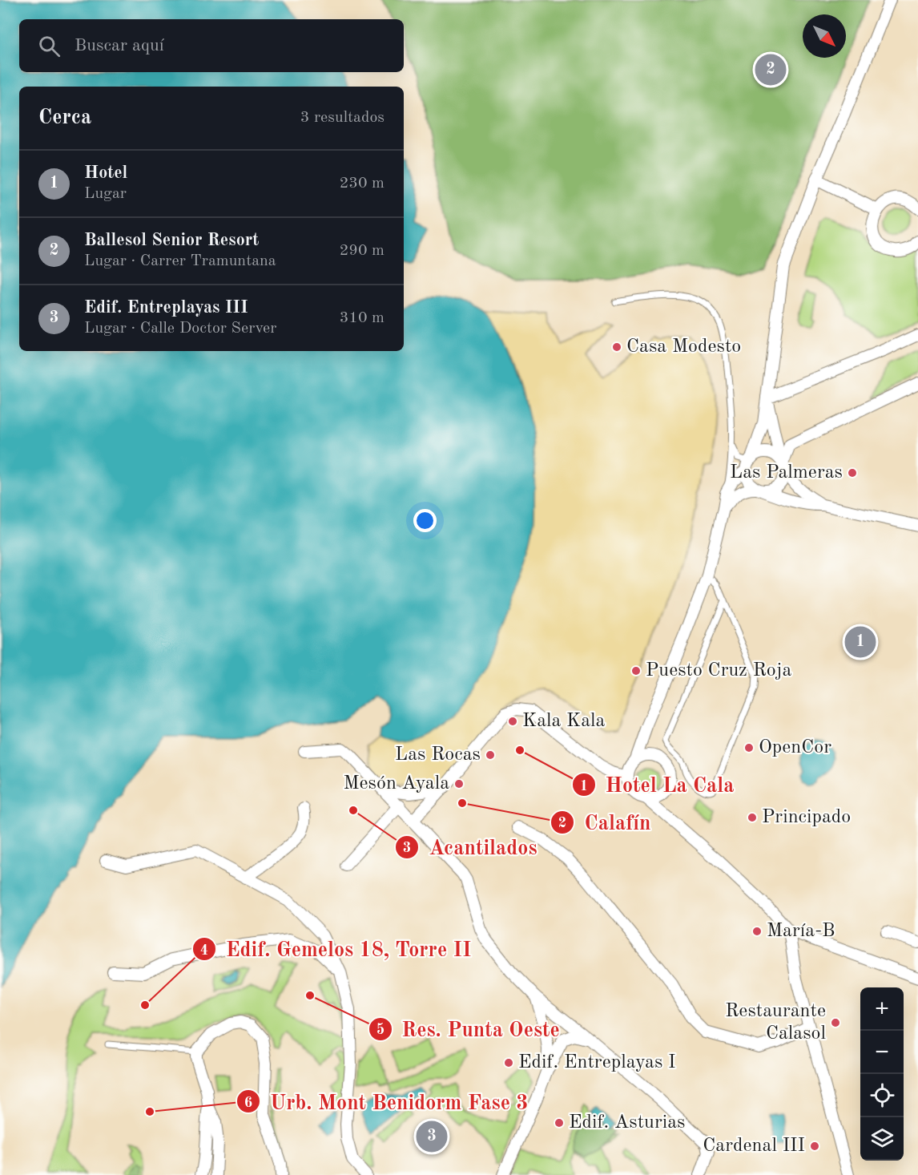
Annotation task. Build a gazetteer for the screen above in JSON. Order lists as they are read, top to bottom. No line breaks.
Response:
{"places":["Casa Modesto","Las Palmeras","Puesto Cruz Roja","Kala Kala","OpenCor","Hotel La Cala","Las Rocas","Mesón Ayala","Calafín","Acantilados","Principado","María-B","Res. Punta Oeste","Edif. Gemelos 18, Torre II","Restaurante Calasol","Edif. Entreplayas I","Urb. Mont Benidorm Fase 3","Edif. Asturias","Cardenal III"],"north":"bottom right","page":{"search":"Buscar aquí","pins":["2","1","3"],"heading":["Cerca","3 resultados"],"list":[{"mark":"1","name":"Hotel","note":"Lugar","value":"230 m"},{"mark":"2","name":"Ballesol Senior Resort","note":"Lugar · Carrer Tramuntana","value":"290 m"},{"mark":"3","name":"Edif. Entreplayas III","note":"Lugar · Calle Doctor Server","value":"310 m"}],"map_buttons":["+","−"]}}
